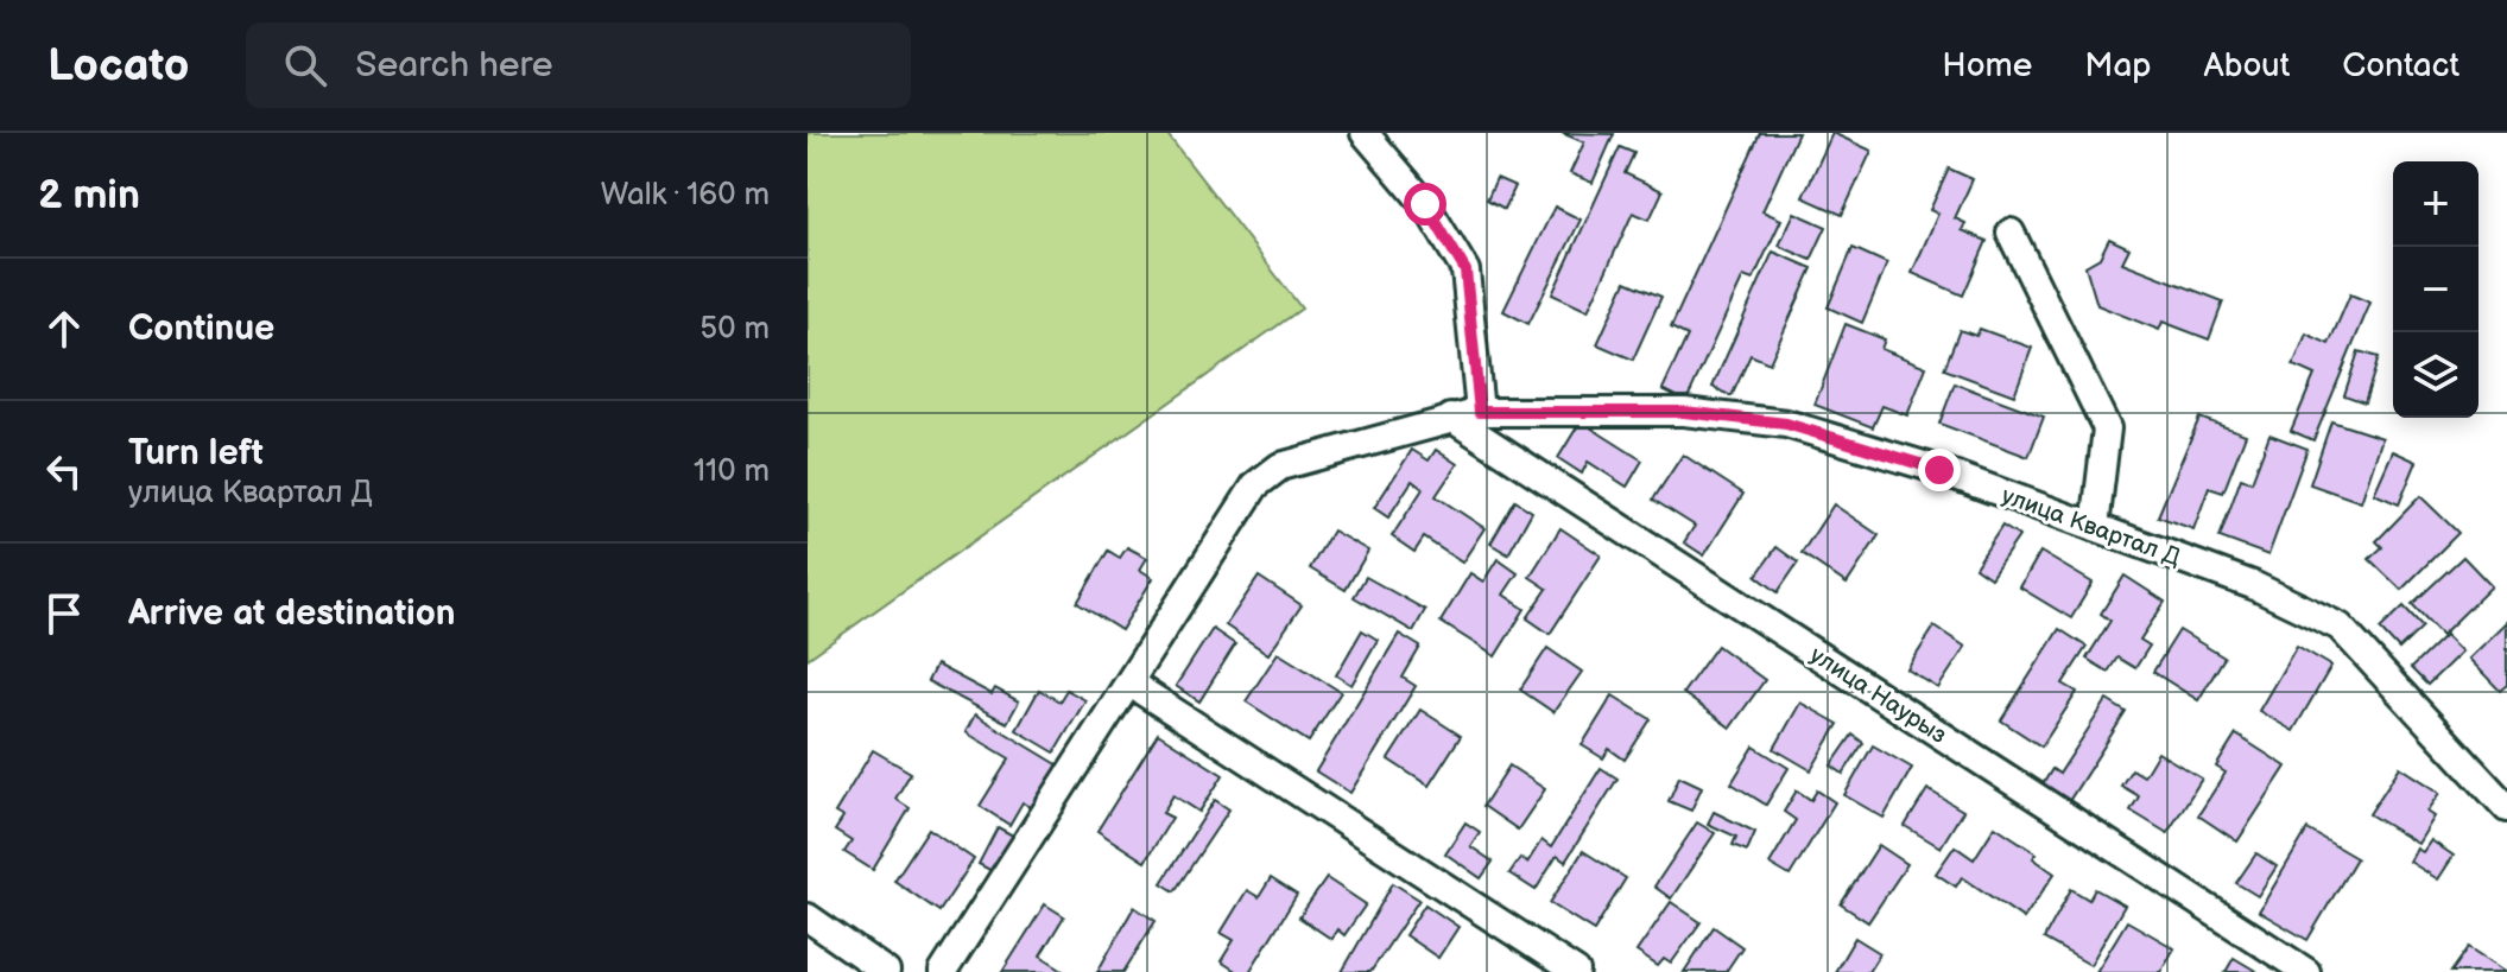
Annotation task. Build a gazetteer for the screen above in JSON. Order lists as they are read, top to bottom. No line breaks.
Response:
{"streets":{"street":["улица Квартал Д","улица Наурыз"]},"crossings":[["улица Квартал Д","улица Наурыз"]],"page":{"header":"Locato","search":"Search here","nav":["Home","Map","About","Contact"],"heading":["2 min","Walk · 160 m"],"map_buttons":["+","−"],"list":[["Continue","50 m"],["Turn left","улица Квартал Д","110 m"],"Arrive at destination"]}}
